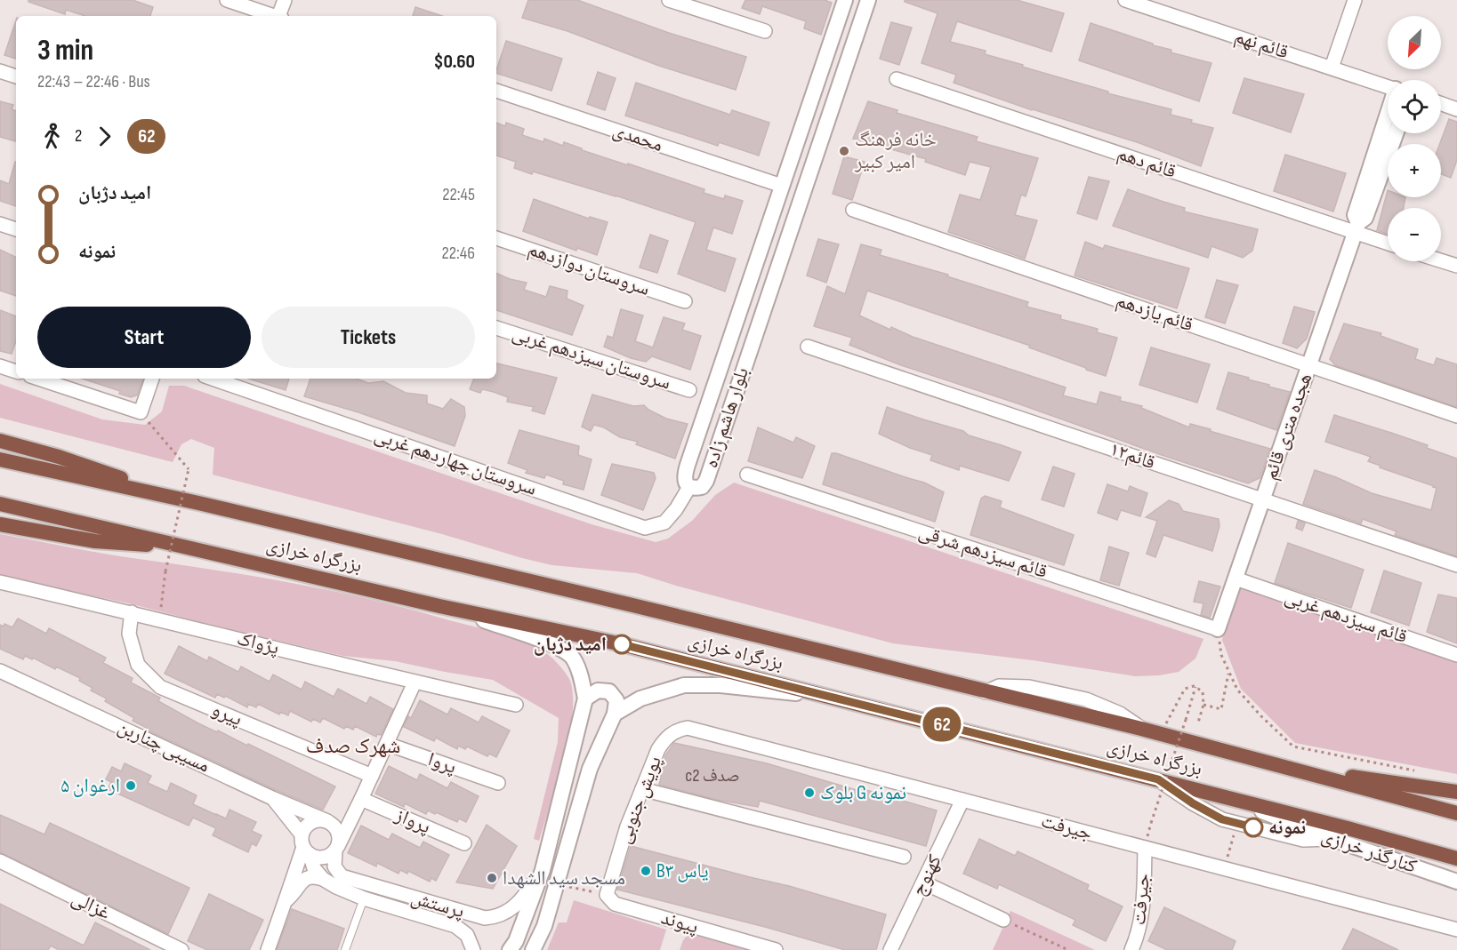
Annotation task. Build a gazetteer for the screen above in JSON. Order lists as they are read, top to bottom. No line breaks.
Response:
{"streets":{"highway":["بزرگراه خرازی"],"street":["قائم نهم","محمدی","قائم دهم","سروستان دوازدهم","قائم یازدهم","سروستان سیزدهم غربی","بلوار هاشم زاده","هجده متری قائم","قائم۱۲","سروستان چهاردهم غربی","قائم سیزدهم شرقی","قائم سیزدهم غربی","پژواک","پیرو","مسیبی چناربن","پروا","پویش جنوبی","پرواز","جيرفت","کنارگذر خرازی","كهنوج","جیرفت","پرستش","غزالی","پیوند"]},"crossings":[["محمدی","بلوار هاشم زاده"],["قائم دهم","هجده متری قائم"],["قائم یازدهم","هجده متری قائم"],["بلوار هاشم زاده","سروستان چهاردهم غربی"],["هجده متری قائم","قائم۱۲"],["هجده متری قائم","قائم سیزدهم شرقی"],["هجده متری قائم","قائم سیزدهم غربی"],["بزرگراه خرازی","کنارگذر خرازی"],["پژواک","پیرو"],["مسیبی چناربن","پرستش"],["پویش جنوبی","جيرفت"],["پویش جنوبی","پیوند"],["جيرفت","كهنوج"],["جيرفت","جیرفت"]],"districts":["شهرک صدف"],"places":["خانه فرهنگ امیر کبیر","امید دژبان","ارغوان ۵","بلوک G نمونه","نمونه","B۳ یاس","مسجد سید الشهدا"],"lines":["bus line 62"],"house_numbers":["c2 صدف"],"north":"bottom left","page":{"on_map":"62","map_buttons":["+","−"],"heading":["3 min","22:43 – 22:46 · Bus","$0.60"],"legs":["2","62"],"list":[{"name":"امید دژبان","value":"22:45"},{"name":"نمونه","value":"22:46"}],"buttons":["Start","Tickets"]}}
